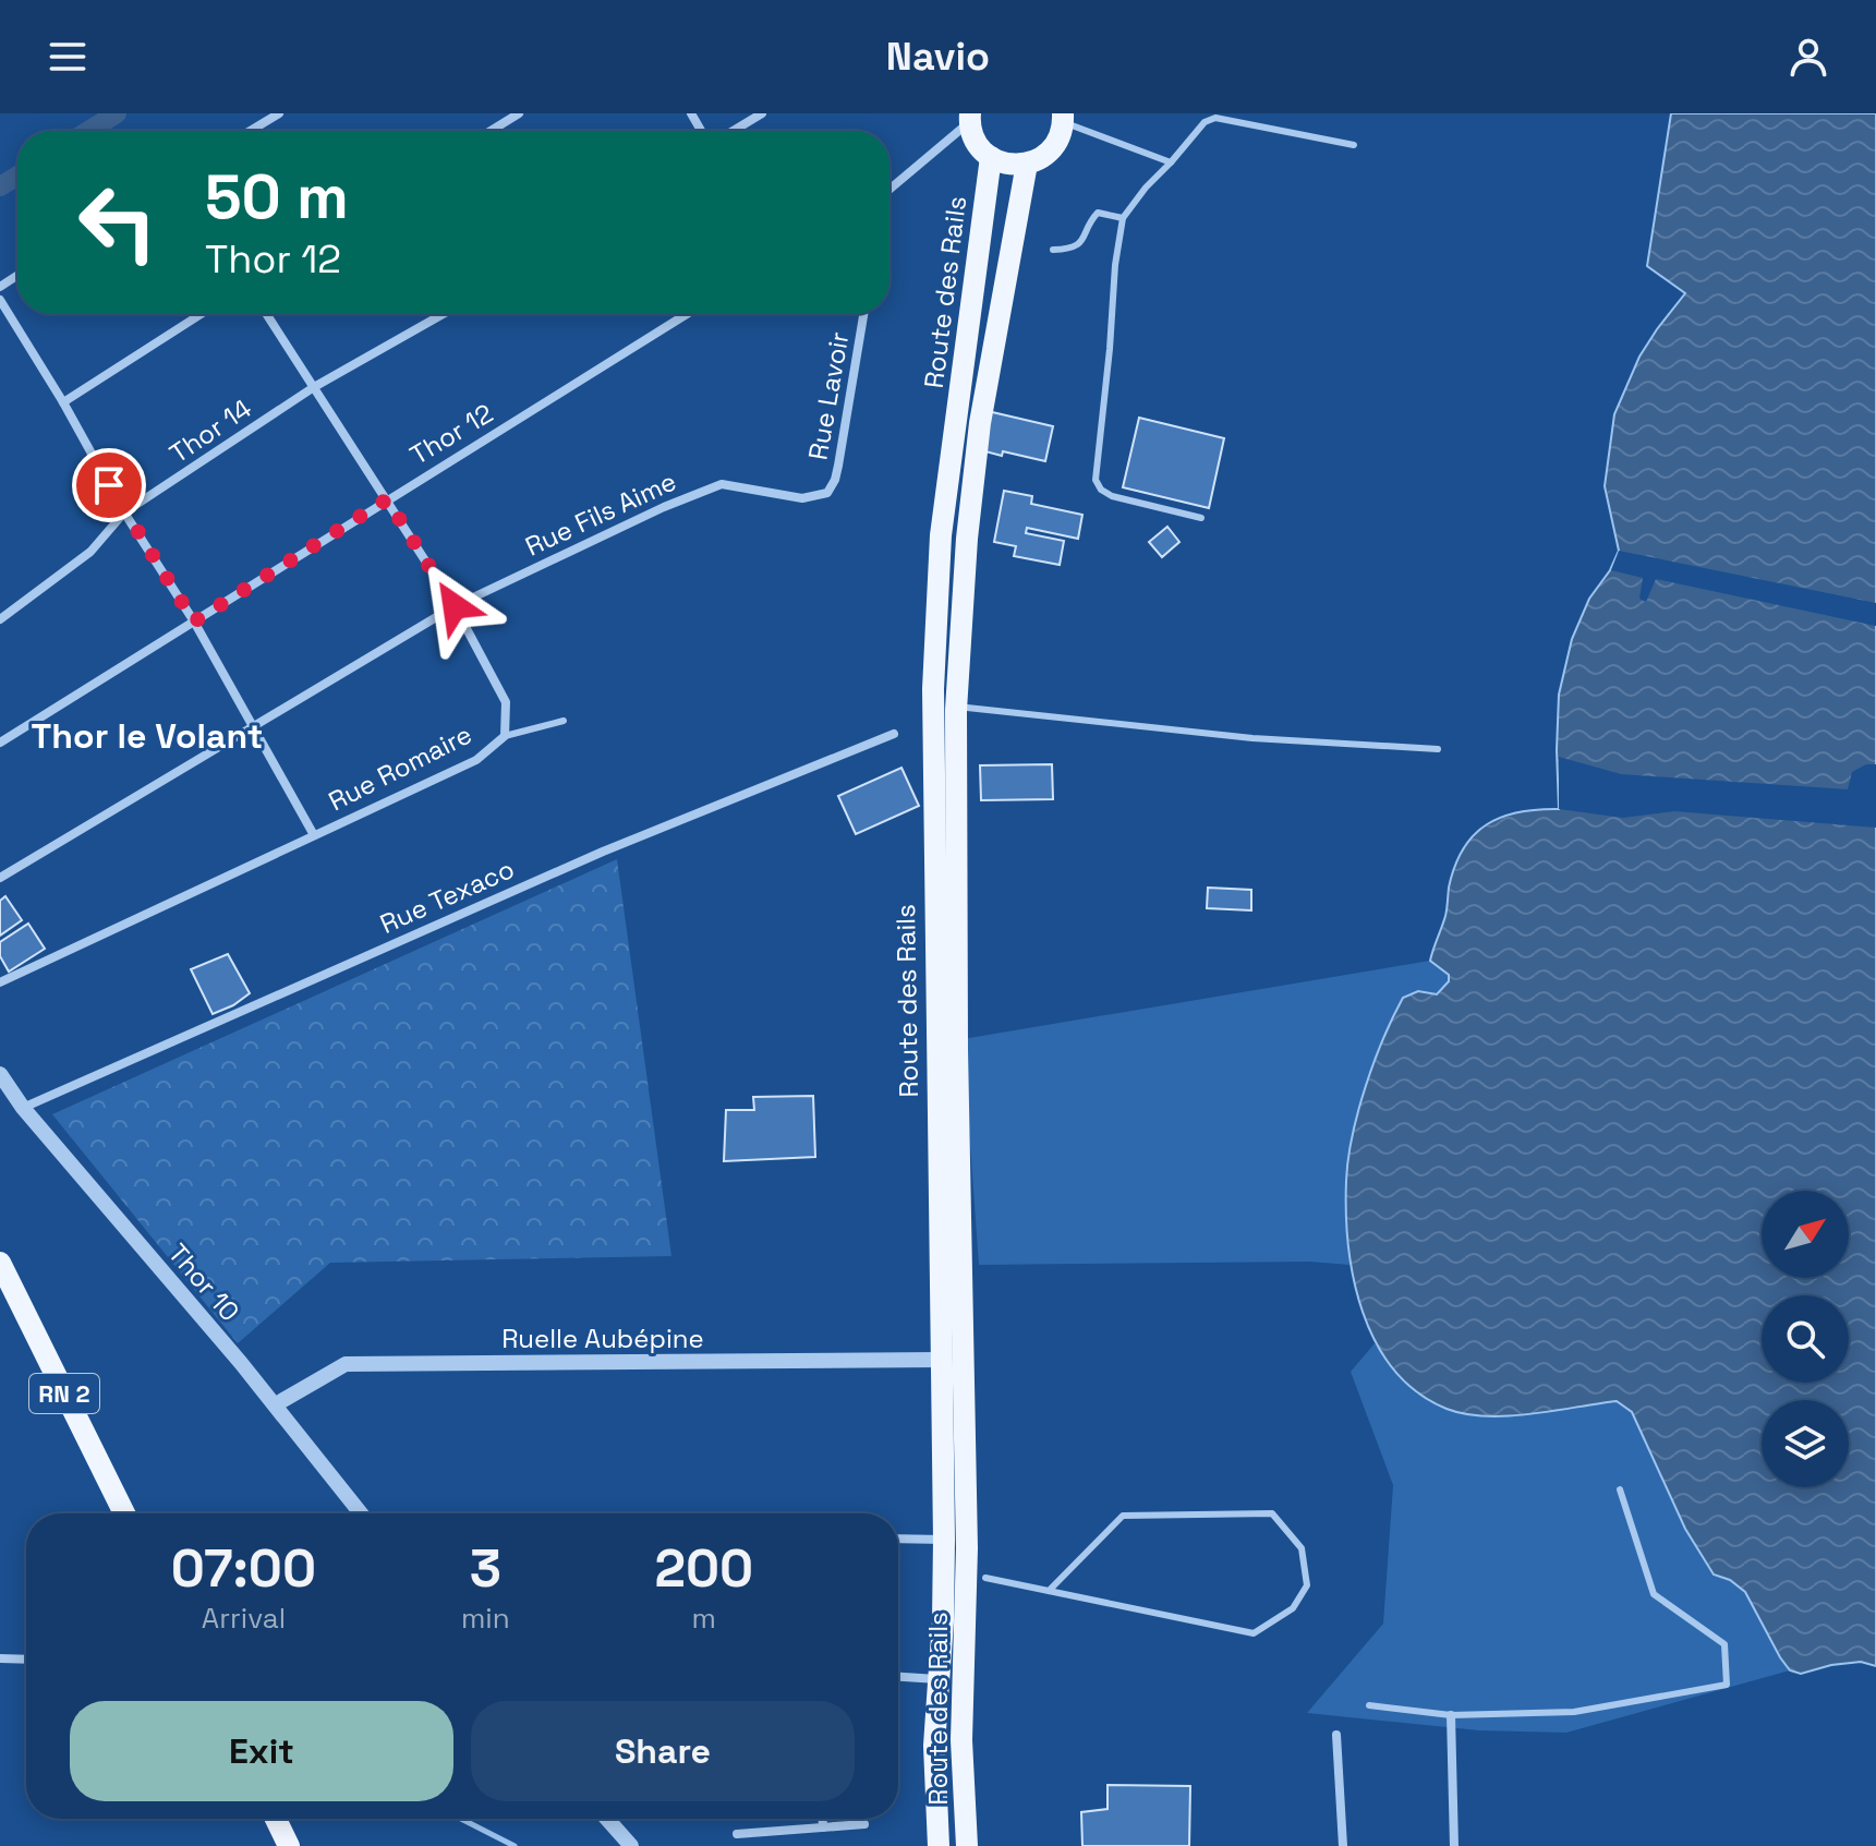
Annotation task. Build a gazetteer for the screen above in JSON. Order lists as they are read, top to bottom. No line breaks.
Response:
{"streets":{"main road":["Route des Rails","RN 2"],"street":["Rue Lavoir","Thor 14","Thor 12","Rue Fils Aime","Rue Romaire","Rue Texaco","Thor 10","Ruelle Aubépine"]},"crossings":[["Route des Rails","Ruelle Aubépine"],["Rue Lavoir","Rue Fils Aime"],["Thor 14","Rue Romaire"],["Thor 12","Rue Romaire"],["Rue Fils Aime","Rue Romaire"],["Rue Texaco","Thor 10"],["Thor 10","Ruelle Aubépine"]],"districts":["Thor le Volant"],"north":"top right","page":{"header":"Navio","turn":["50 m","Thor 12"],"eta":["07:00","Arrival","3","min","200","m"],"buttons":["Exit","Share"]}}
